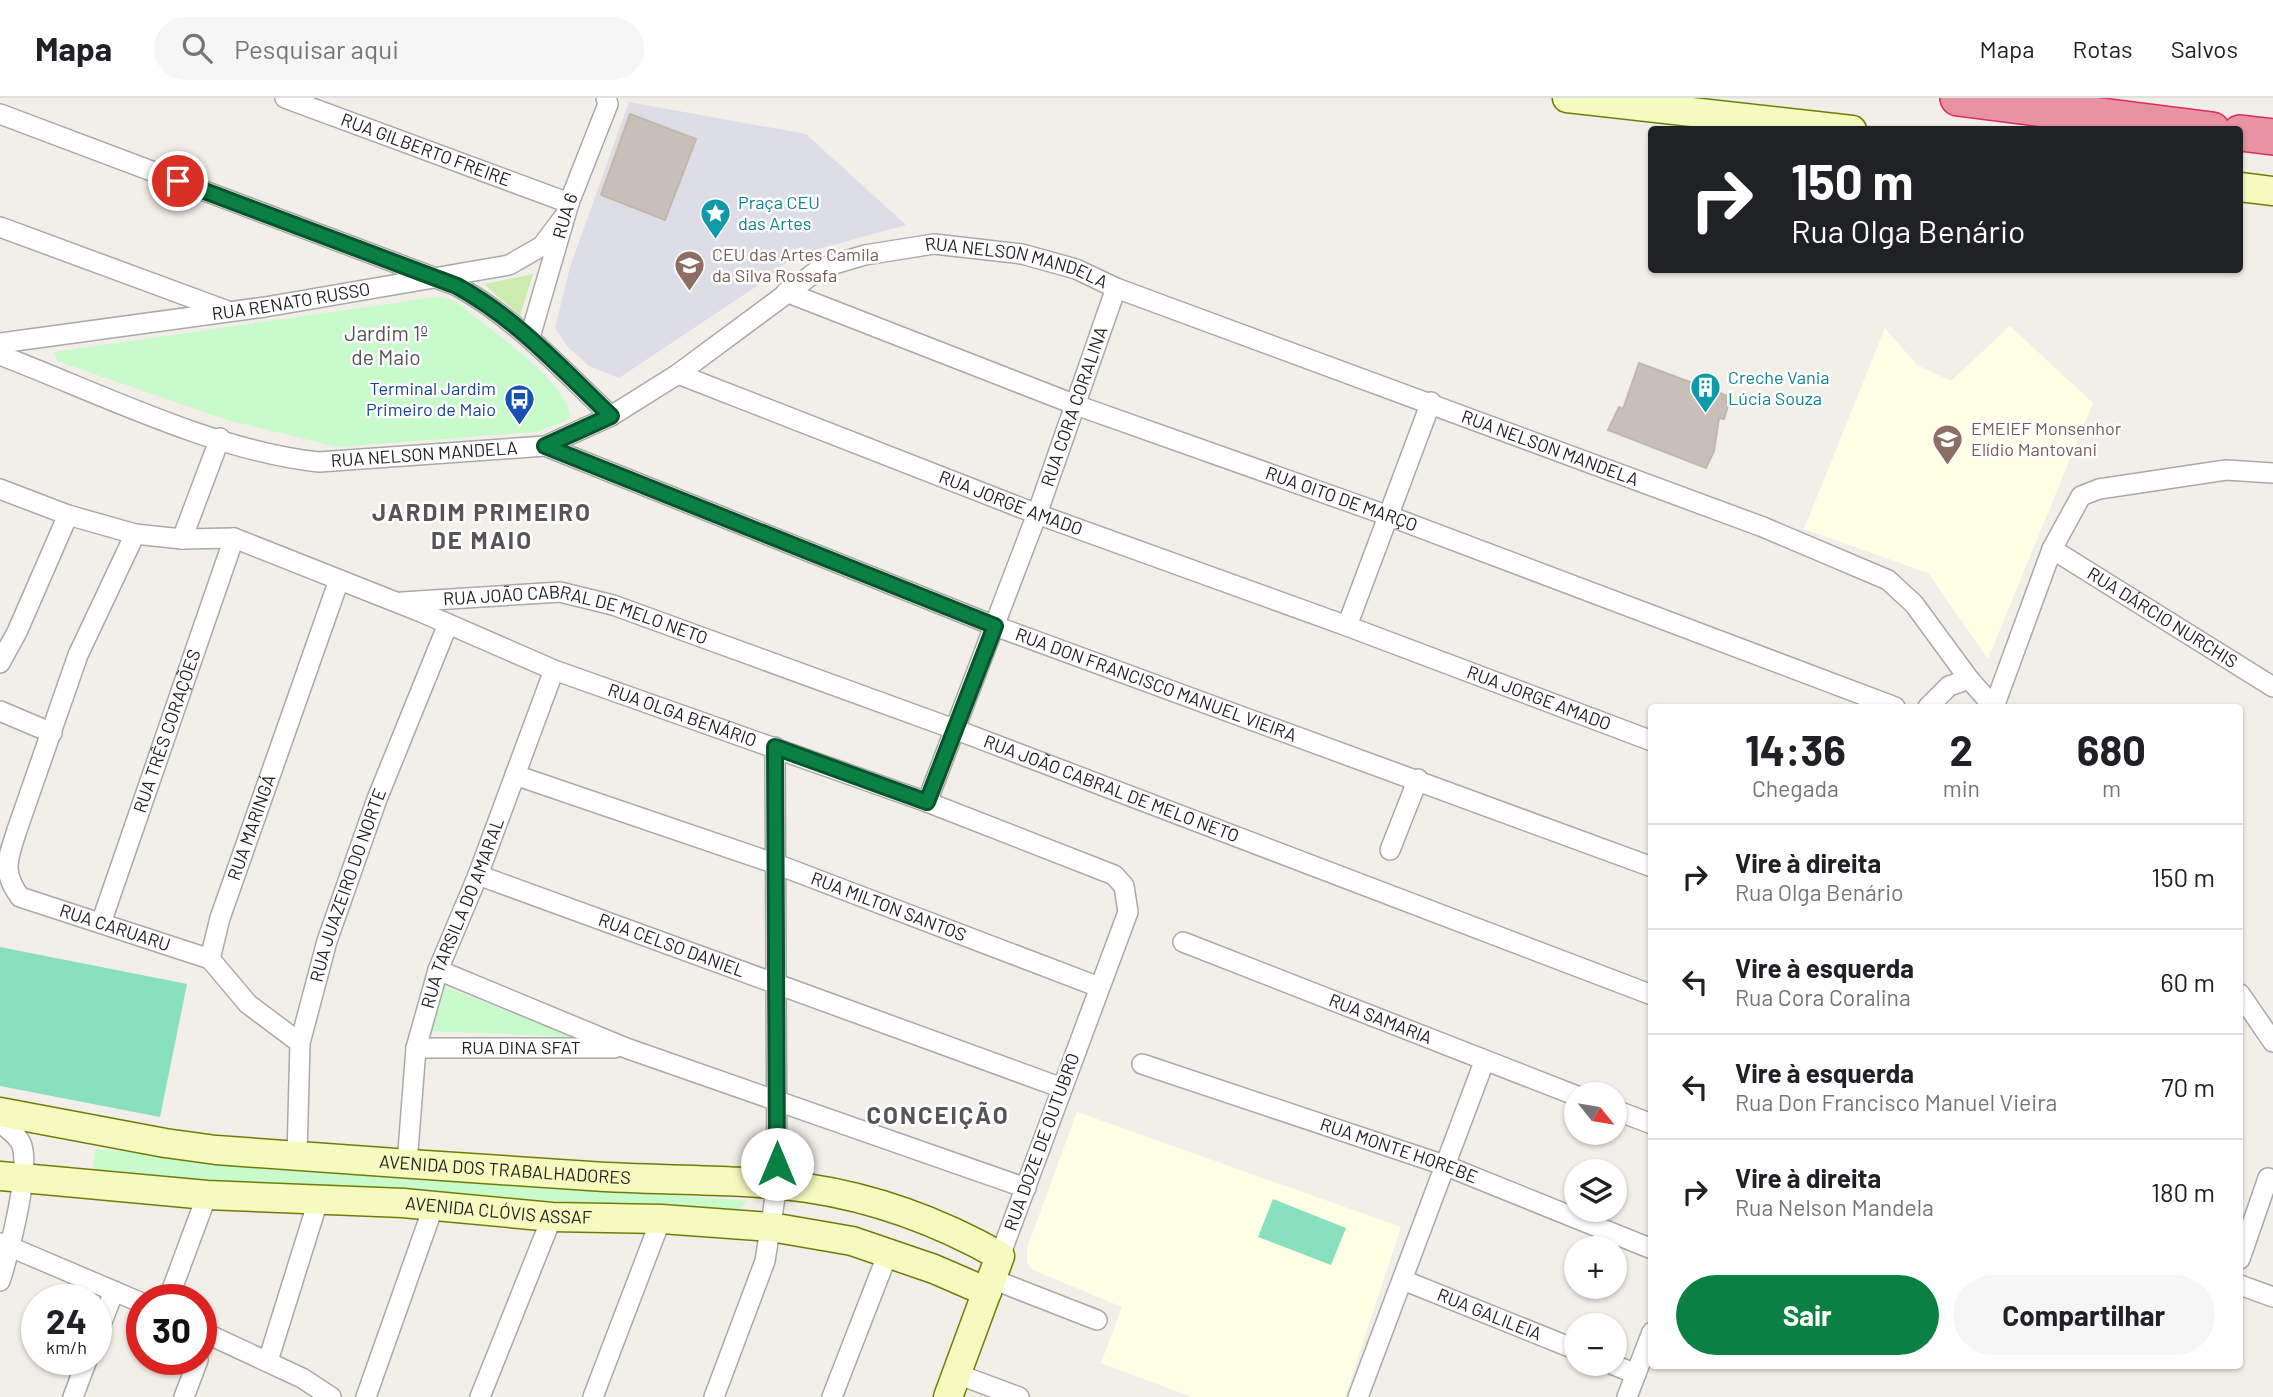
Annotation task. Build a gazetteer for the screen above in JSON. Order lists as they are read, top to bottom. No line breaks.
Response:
{"streets":{"street":["RUA GILBERTO FREIRE","RUA 6","RUA NELSON MANDELA","RUA RENATO RUSSO","RUA CORA CORALINA","RUA OITO DE MARÇO","RUA JORGE AMADO","RUA DÁRCIO NURCHIS","RUA JOÃO CABRAL DE MELO NETO","RUA DON FRANCISCO MANUEL VIEIRA","RUA OLGA BENÁRIO","RUA TRÊS CORAÇÕES","RUA MARINGÁ","RUA JUAZEIRO DO NORTE","RUA MILTON SANTOS","RUA TARSILA DO AMARAL","RUA CARUARU","RUA CELSO DANIEL","RUA SAMARIA","RUA DINA SFAT","RUA DOZE DE OUTUBRO","RUA MONTE HOREBE","AVENIDA DOS TRABALHADORES","AVENIDA CLÓVIS ASSAF","RUA GALILEIA"]},"crossings":[["RUA GILBERTO FREIRE","RUA 6"],["RUA GILBERTO FREIRE","RUA RENATO RUSSO"],["RUA 6","RUA RENATO RUSSO"],["RUA NELSON MANDELA","RUA CORA CORALINA"],["RUA NELSON MANDELA","RUA OITO DE MARÇO"],["RUA NELSON MANDELA","RUA JORGE AMADO"],["RUA NELSON MANDELA","RUA DON FRANCISCO MANUEL VIEIRA"],["RUA CORA CORALINA","RUA OITO DE MARÇO"],["RUA CORA CORALINA","RUA JORGE AMADO"],["RUA CORA CORALINA","RUA JOÃO CABRAL DE MELO NETO"],["RUA CORA CORALINA","RUA DON FRANCISCO MANUEL VIEIRA"],["RUA CORA CORALINA","RUA OLGA BENÁRIO"],["RUA JOÃO CABRAL DE MELO NETO","RUA OLGA BENÁRIO"],["RUA OLGA BENÁRIO","RUA TRÊS CORAÇÕES"],["RUA OLGA BENÁRIO","RUA MARINGÁ"],["RUA OLGA BENÁRIO","RUA JUAZEIRO DO NORTE"],["RUA OLGA BENÁRIO","RUA TARSILA DO AMARAL"],["RUA OLGA BENÁRIO","RUA DOZE DE OUTUBRO"],["RUA TRÊS CORAÇÕES","RUA CARUARU"],["RUA MARINGÁ","RUA CARUARU"],["RUA JUAZEIRO DO NORTE","AVENIDA DOS TRABALHADORES"],["RUA MILTON SANTOS","RUA TARSILA DO AMARAL"],["RUA MILTON SANTOS","RUA DOZE DE OUTUBRO"],["RUA TARSILA DO AMARAL","RUA CELSO DANIEL"],["RUA TARSILA DO AMARAL","RUA DINA SFAT"],["RUA TARSILA DO AMARAL","AVENIDA DOS TRABALHADORES"],["RUA CELSO DANIEL","RUA DOZE DE OUTUBRO"],["RUA DINA SFAT","RUA DOZE DE OUTUBRO"],["RUA DOZE DE OUTUBRO","AVENIDA DOS TRABALHADORES"],["RUA DOZE DE OUTUBRO","AVENIDA CLÓVIS ASSAF"],["AVENIDA DOS TRABALHADORES","AVENIDA CLÓVIS ASSAF"]],"districts":["Jardim 1º de Maio","JARDIM PRIMEIRO DE MAIO","CONCEIÇÃO"],"places":{"place":["Praça CEU das Artes"],"school or university":["CEU das Artes Camila da Silva Rossafa","EMEIEF Monsenhor Elídio Mantovani"],"building":["Creche Vania Lúcia Souza"],"bus stop":["Terminal Jardim Primeiro de Maio"]},"north":"bottom right","page":{"header":"Mapa","search":"Pesquisar aqui","nav":["Mapa","Rotas","Salvos"],"turn":["150 m","Rua Olga Benário"],"eta":["14:36","Chegada","2","min","680","m"],"list":[{"name":"Vire à direita","note":"Rua Olga Benário","value":"150 m"},{"name":"Vire à esquerda","note":"Rua Cora Coralina","value":"60 m"},{"name":"Vire à esquerda","note":"Rua Don Francisco Manuel Vieira","value":"70 m"},{"name":"Vire à direita","note":"Rua Nelson Mandela","value":"180 m"}],"map_buttons":["+","−"],"buttons":["Sair","Compartilhar"],"speed":"24 km/h","limit":"30"}}
